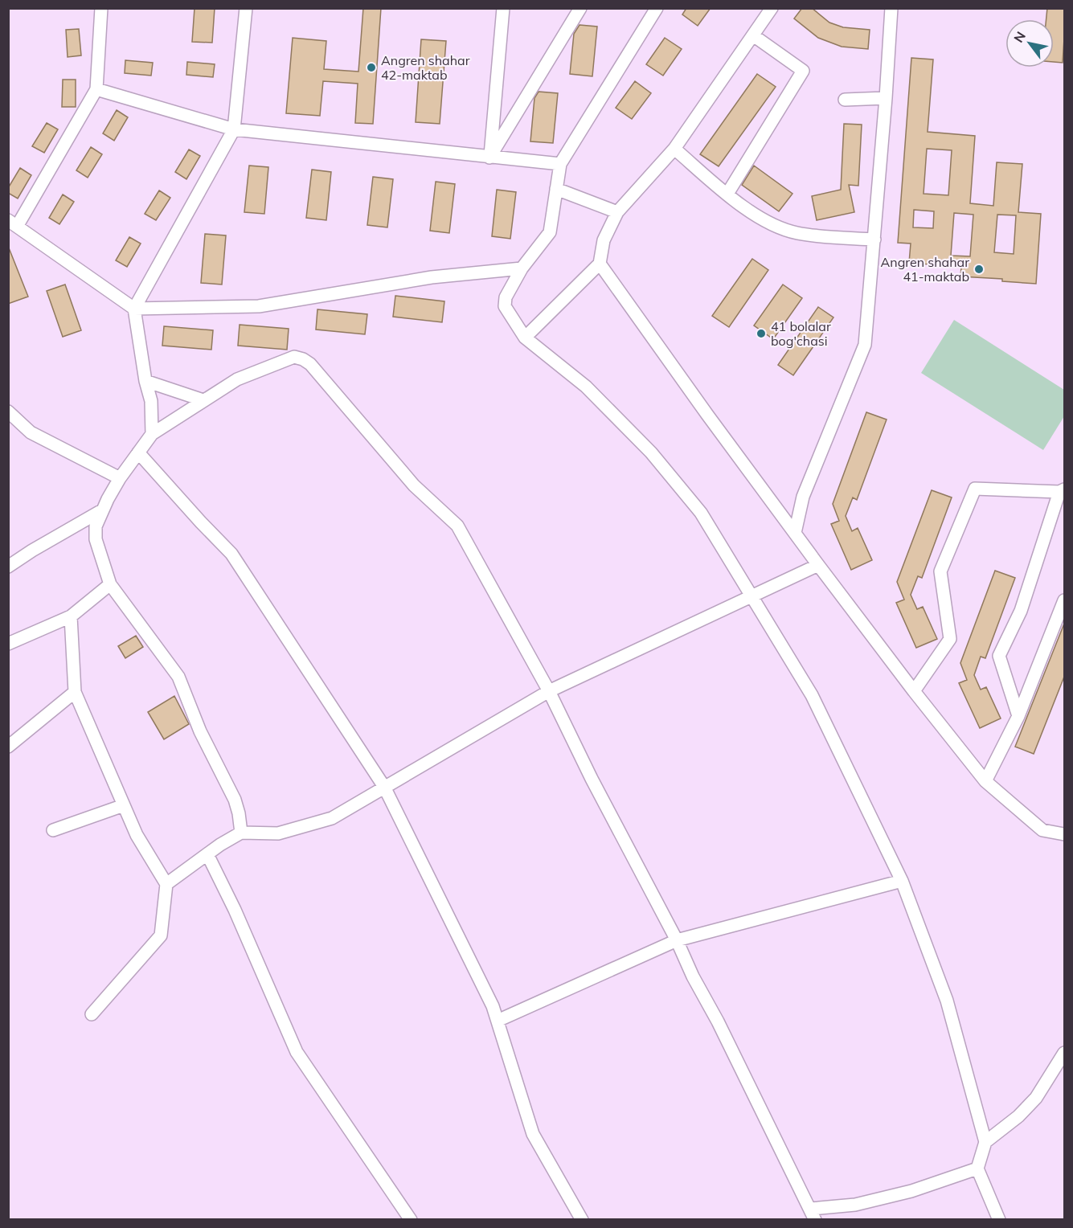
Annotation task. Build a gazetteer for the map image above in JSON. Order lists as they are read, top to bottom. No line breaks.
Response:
{"places":["Angren shahar 42-maktab","Angren shahar 41-maktab","41 bolalar bog'chasi"],"north":"top left"}
